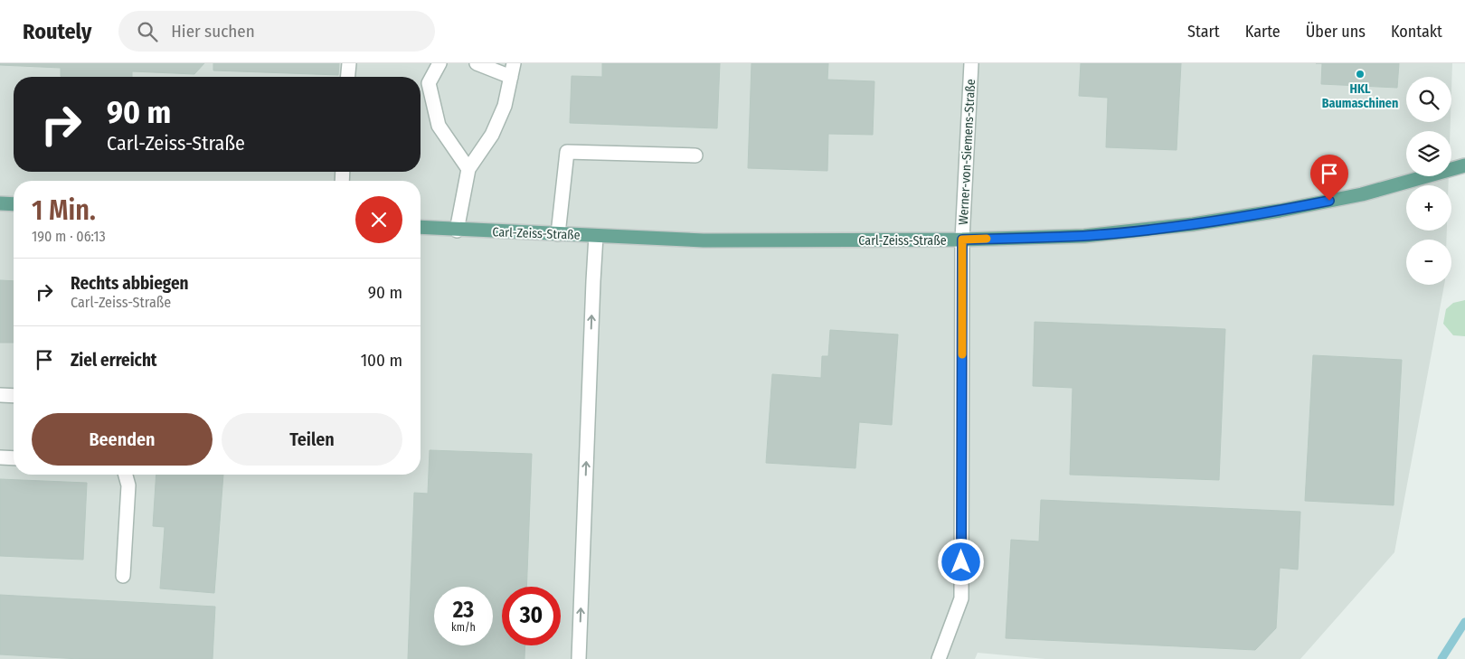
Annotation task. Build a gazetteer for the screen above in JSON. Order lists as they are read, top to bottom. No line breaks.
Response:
{"streets":{"main road":["Carl-Zeiss-Straße"],"street":["Werner-von-Siemens-Straße"]},"crossings":[["Werner-von-Siemens-Straße","Carl-Zeiss-Straße"]],"places":["HKL Baumaschinen"],"page":{"header":"Routely","search":"Hier suchen","nav":["Start","Karte","Über uns","Kontakt"],"map_buttons":["+","−"],"turn":["90 m","Carl-Zeiss-Straße"],"heading":["1 Min.","190 m · 06:13"],"list":[{"name":"Rechts abbiegen","note":"Carl-Zeiss-Straße","value":"90 m"},{"name":"Ziel erreicht","value":"100 m"}],"buttons":["Beenden","Teilen"],"speed":"23 km/h","limit":"30"}}
